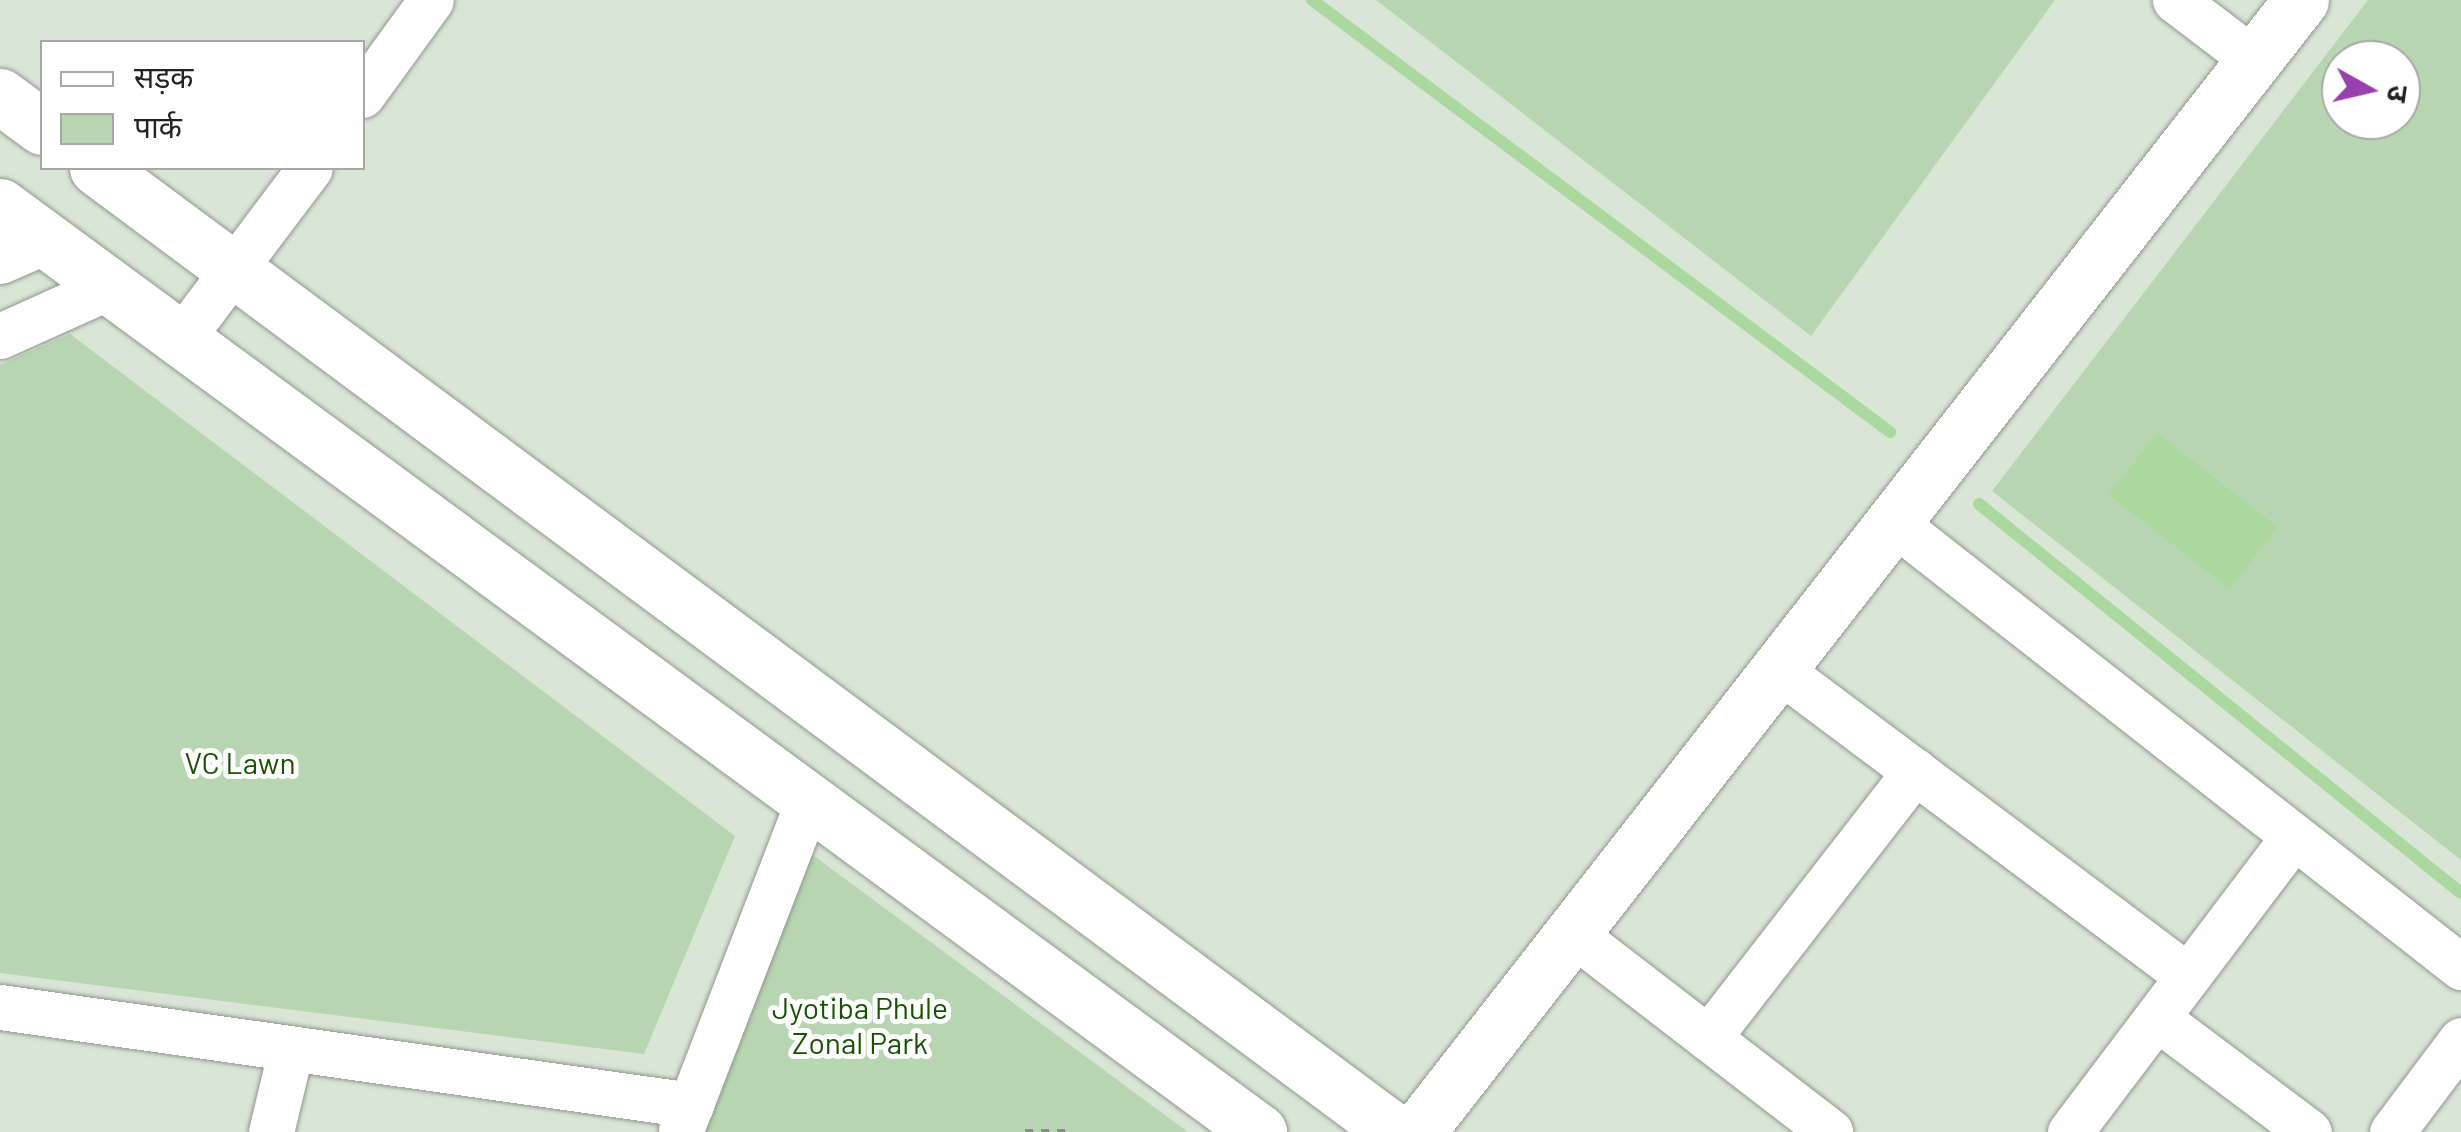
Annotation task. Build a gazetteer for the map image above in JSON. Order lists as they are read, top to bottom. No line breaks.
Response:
{"parks":["VC Lawn","Jyotiba Phule Zonal Park"],"legend":["सड़क","पार्क"],"north":"right"}
